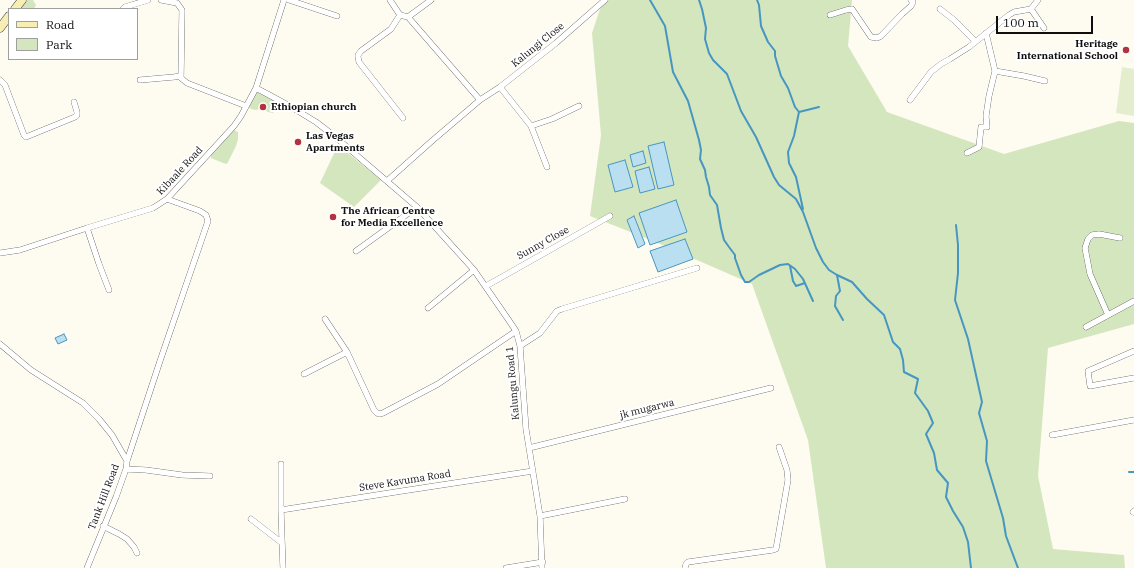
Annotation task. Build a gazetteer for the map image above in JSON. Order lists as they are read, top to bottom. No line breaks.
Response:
{"streets":{"street":["Kalungi Close","Kibaale Road","Sunny Close","Kalungu Road 1","jk mugarwa","Steve Kavuma Road","Tank Hill Road"]},"crossings":[["Kalungi Close","Kalungu Road 1"],["Kibaale Road","Kalungu Road 1"],["Sunny Close","Kalungu Road 1"],["Kalungu Road 1","jk mugarwa"],["Kalungu Road 1","Steve Kavuma Road"]],"places":["Heritage International School","Ethiopian church","Las Vegas Apartments","The African Centre for Media Excellence"],"legend":["Road","Park"],"scale_bar":"100 m"}
